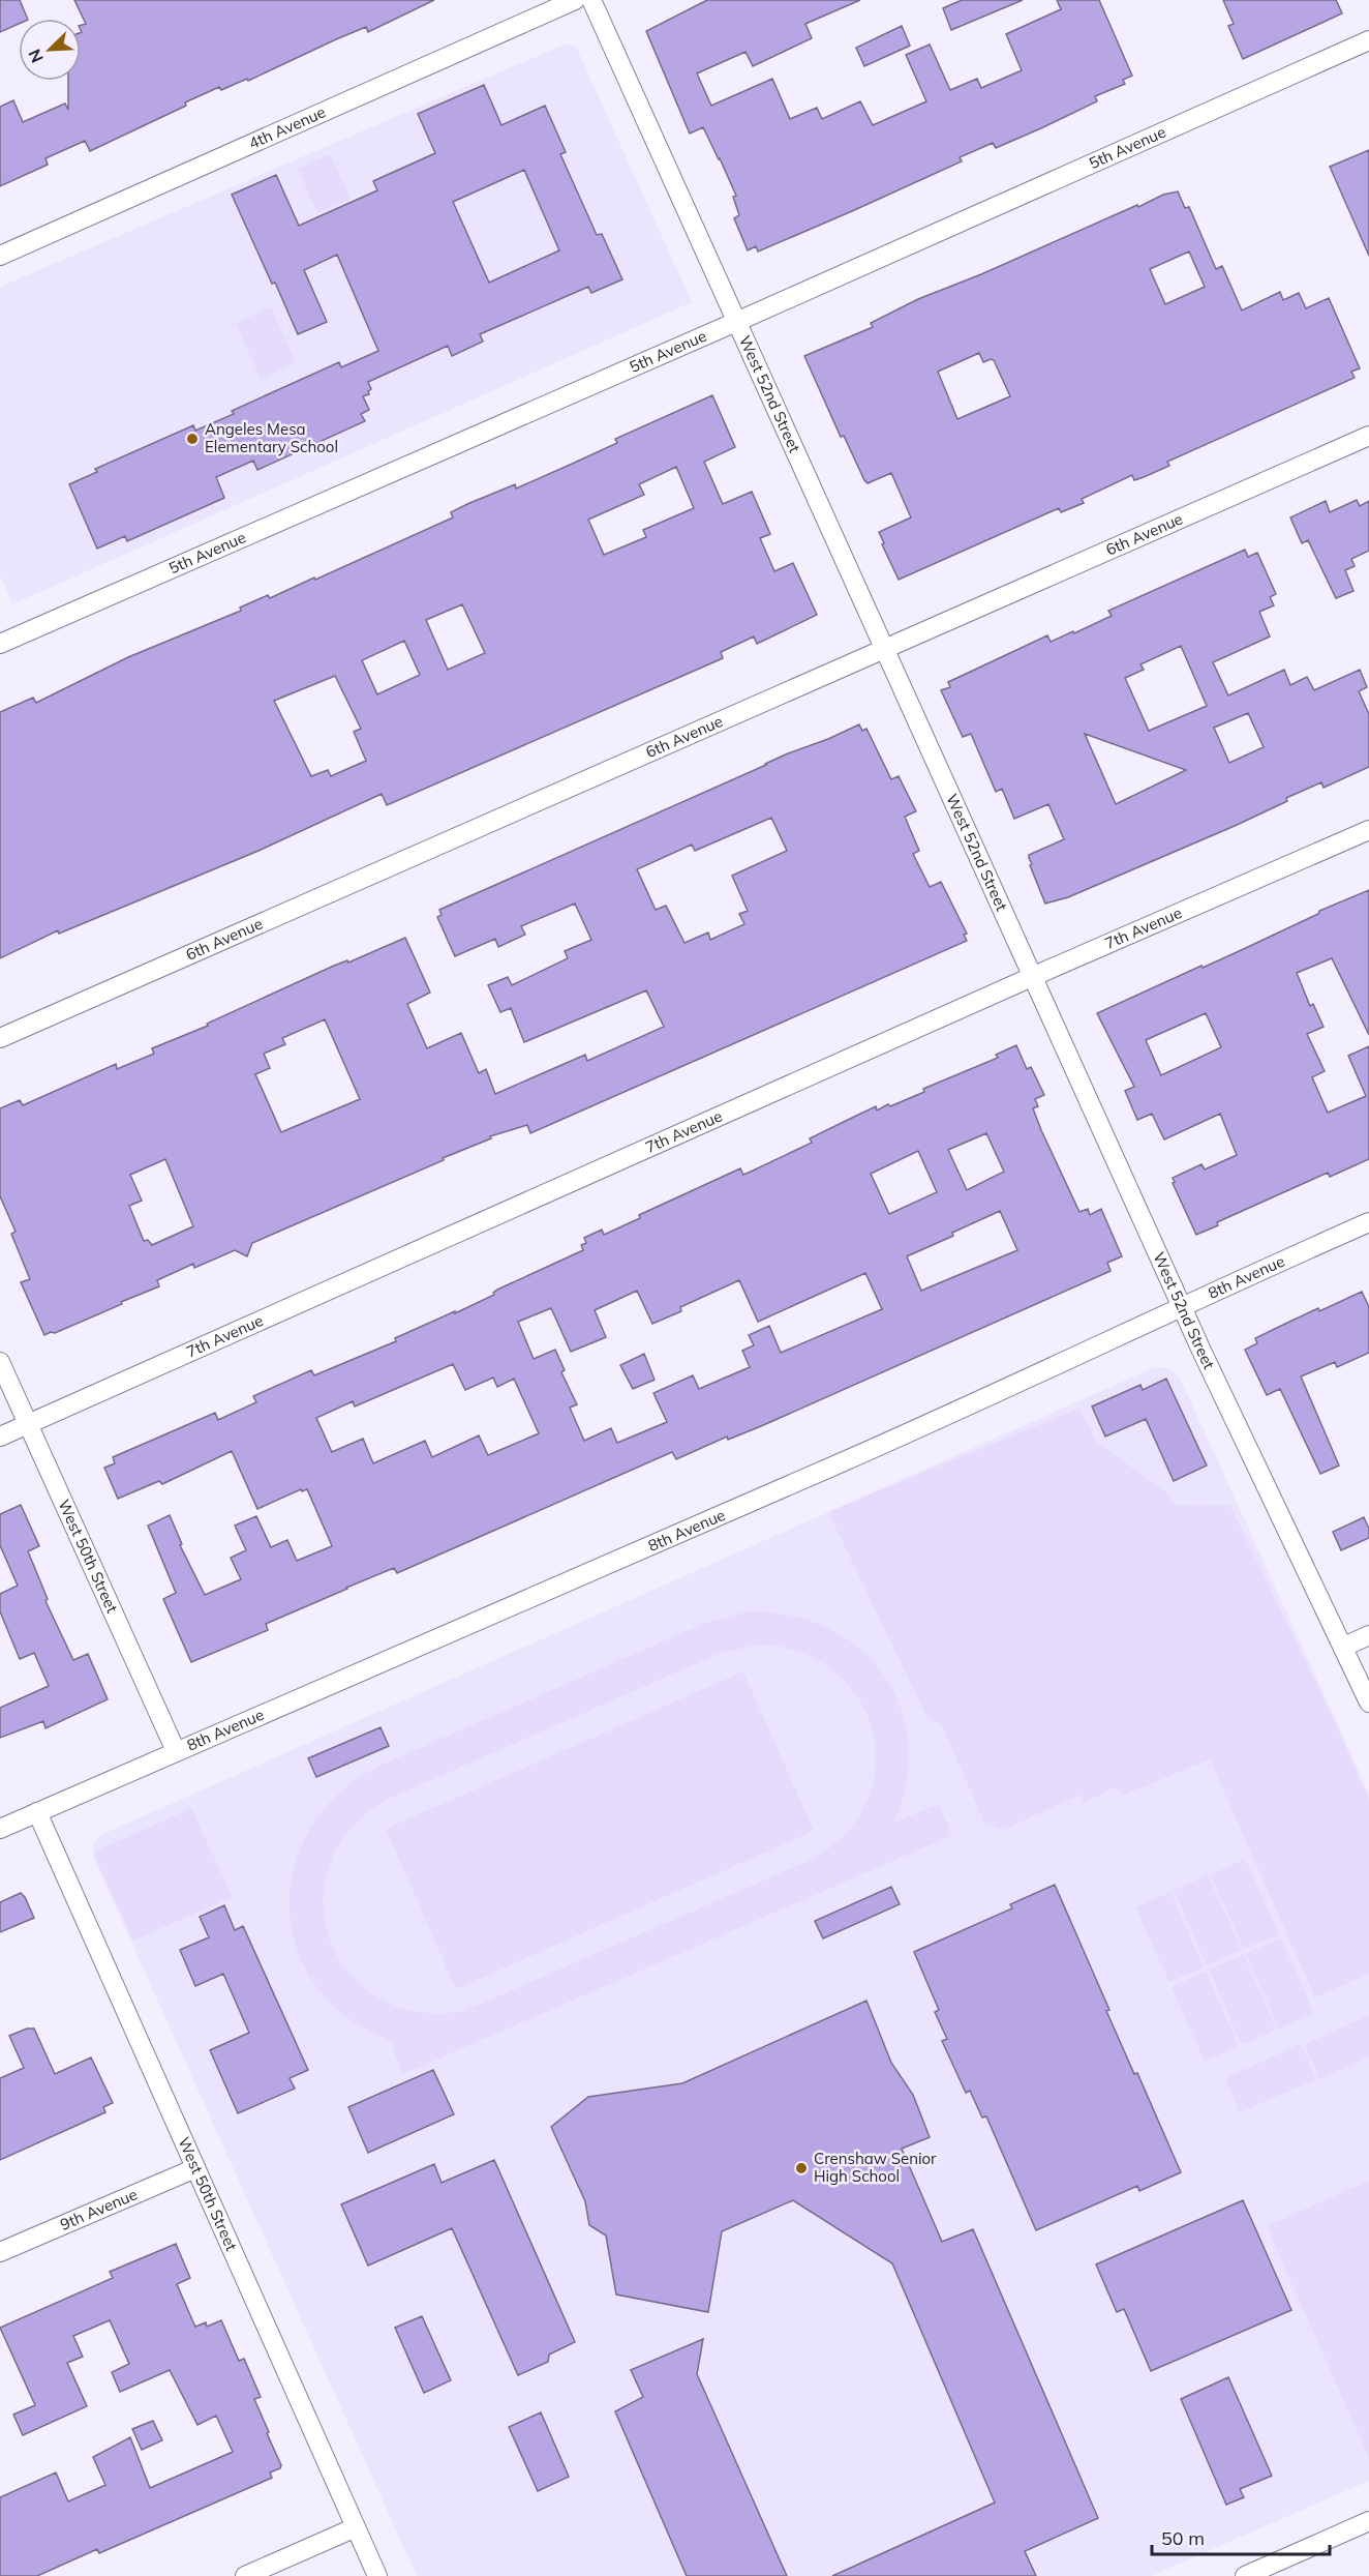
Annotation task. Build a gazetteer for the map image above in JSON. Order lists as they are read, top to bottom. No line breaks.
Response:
{"streets":{"street":["4th Avenue","5th Avenue","West 52nd Street","6th Avenue","7th Avenue","8th Avenue","West 50th Street","9th Avenue"]},"crossings":[["5th Avenue","West 52nd Street"],["West 52nd Street","6th Avenue"],["West 52nd Street","7th Avenue"],["West 52nd Street","8th Avenue"],["7th Avenue","West 50th Street"],["8th Avenue","West 50th Street"],["West 50th Street","9th Avenue"]],"places":["Angeles Mesa Elementary School","Crenshaw Senior High School"],"scale_bar":"50 m","north":"bottom left"}
